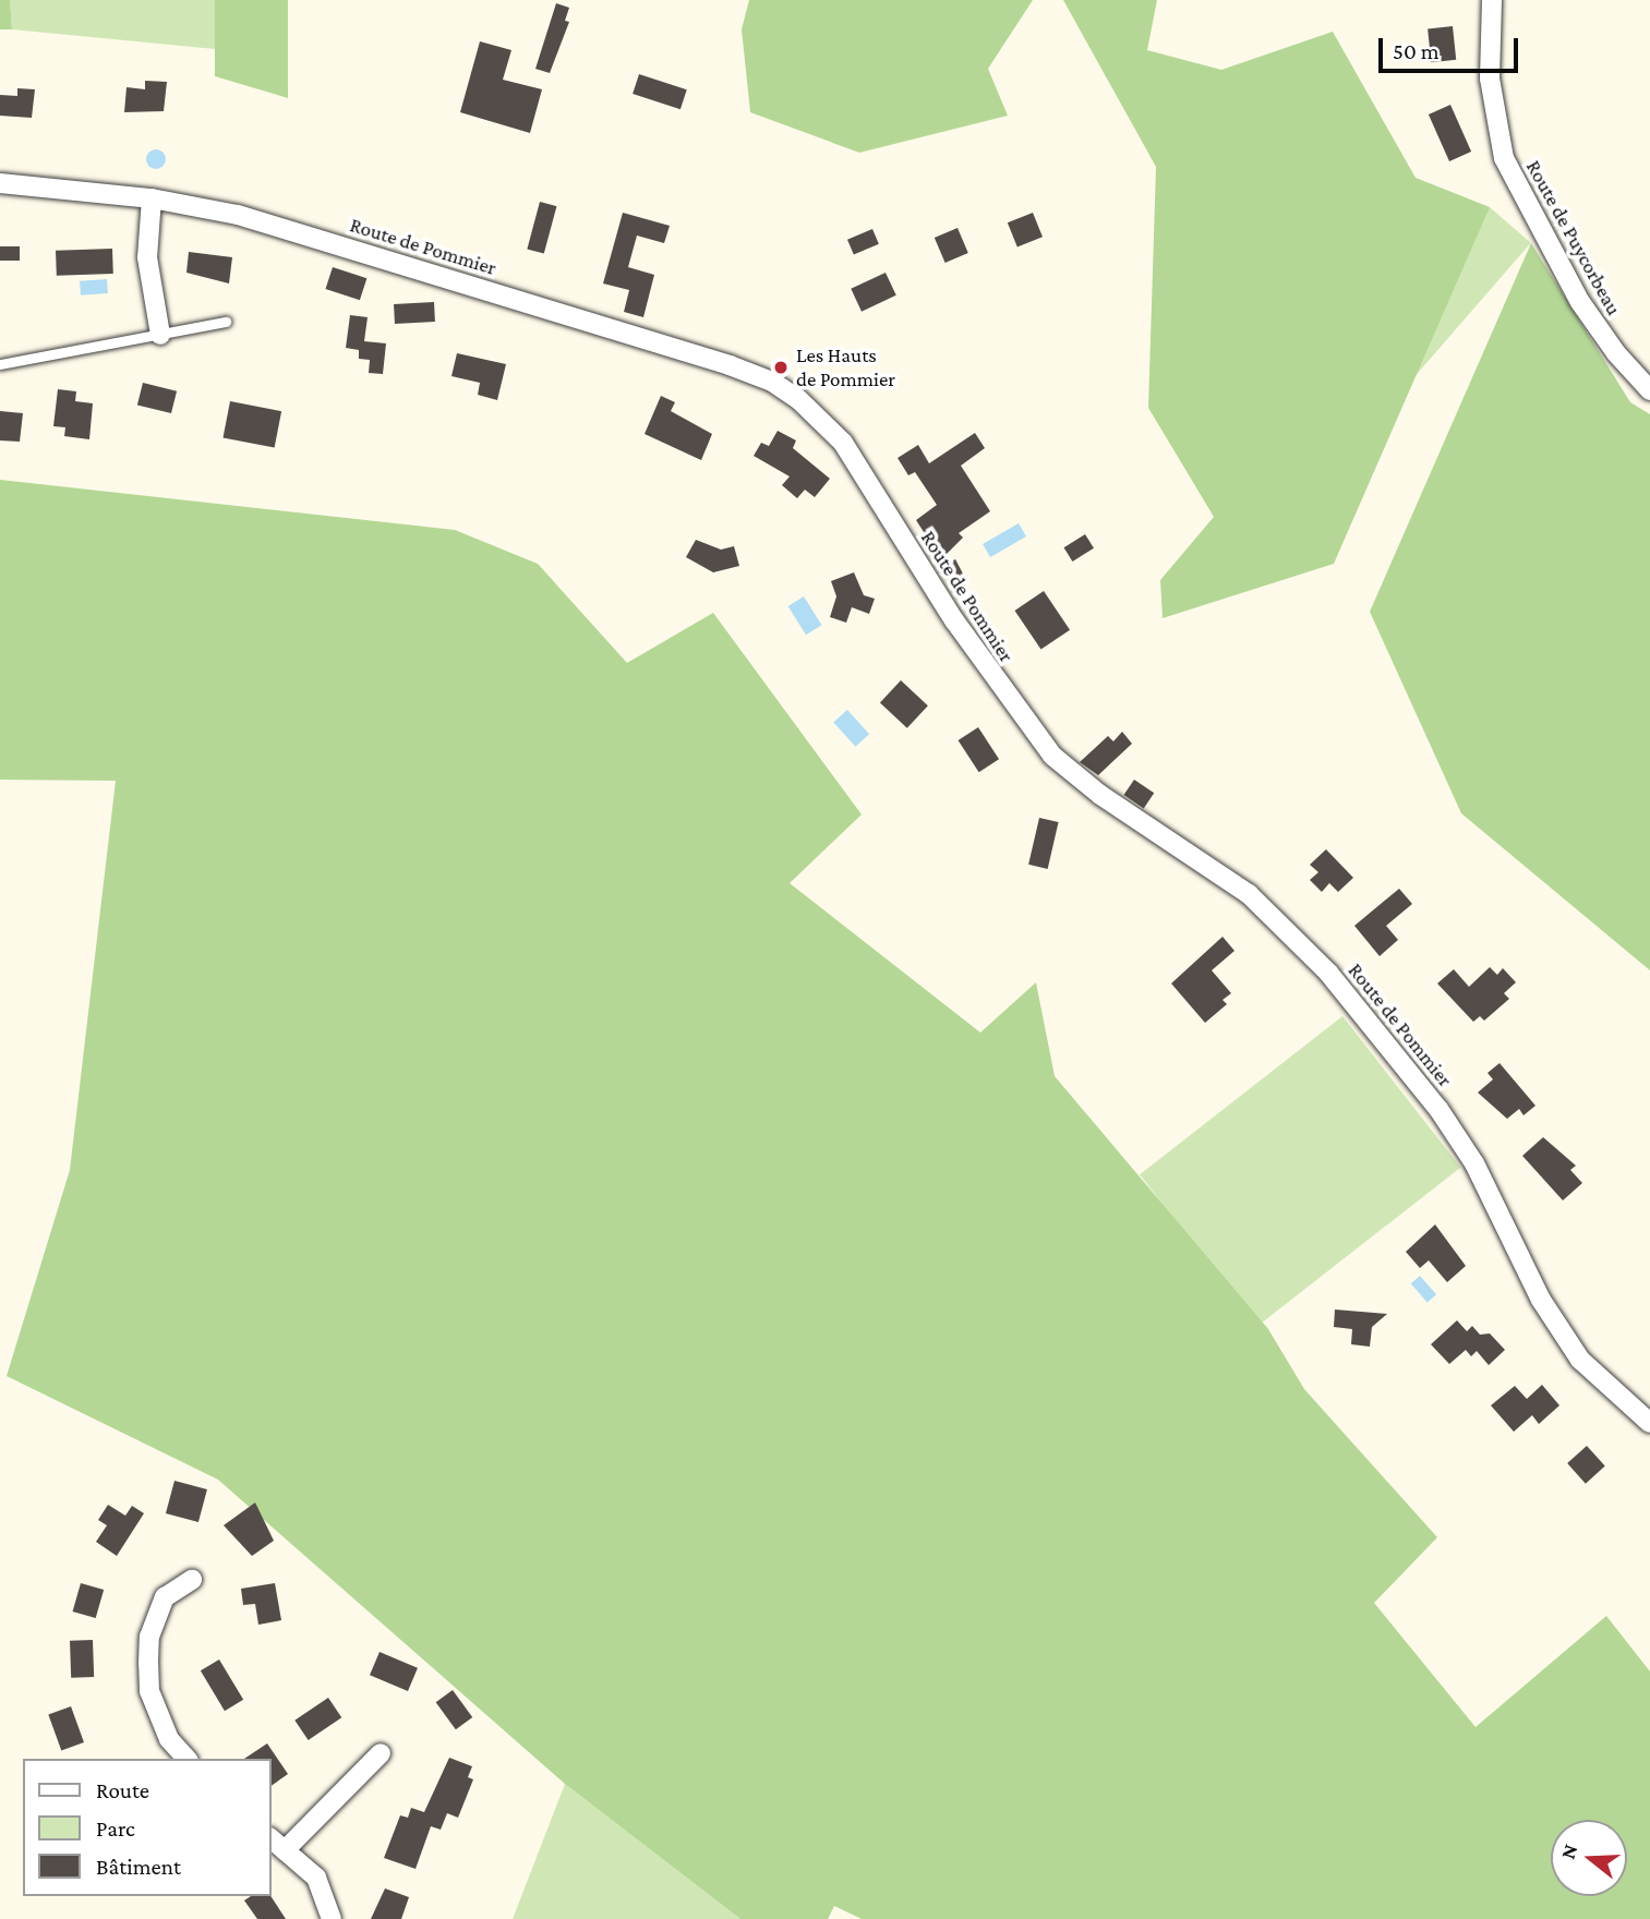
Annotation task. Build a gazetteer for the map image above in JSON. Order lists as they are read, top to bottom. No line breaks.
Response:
{"streets":{"street":["Route de Puycorbeau","Route de Pommier"]},"places":["Les Hauts de Pommier"],"legend":["Route","Parc","Bâtiment"],"scale_bar":"50 m","north":"left"}
